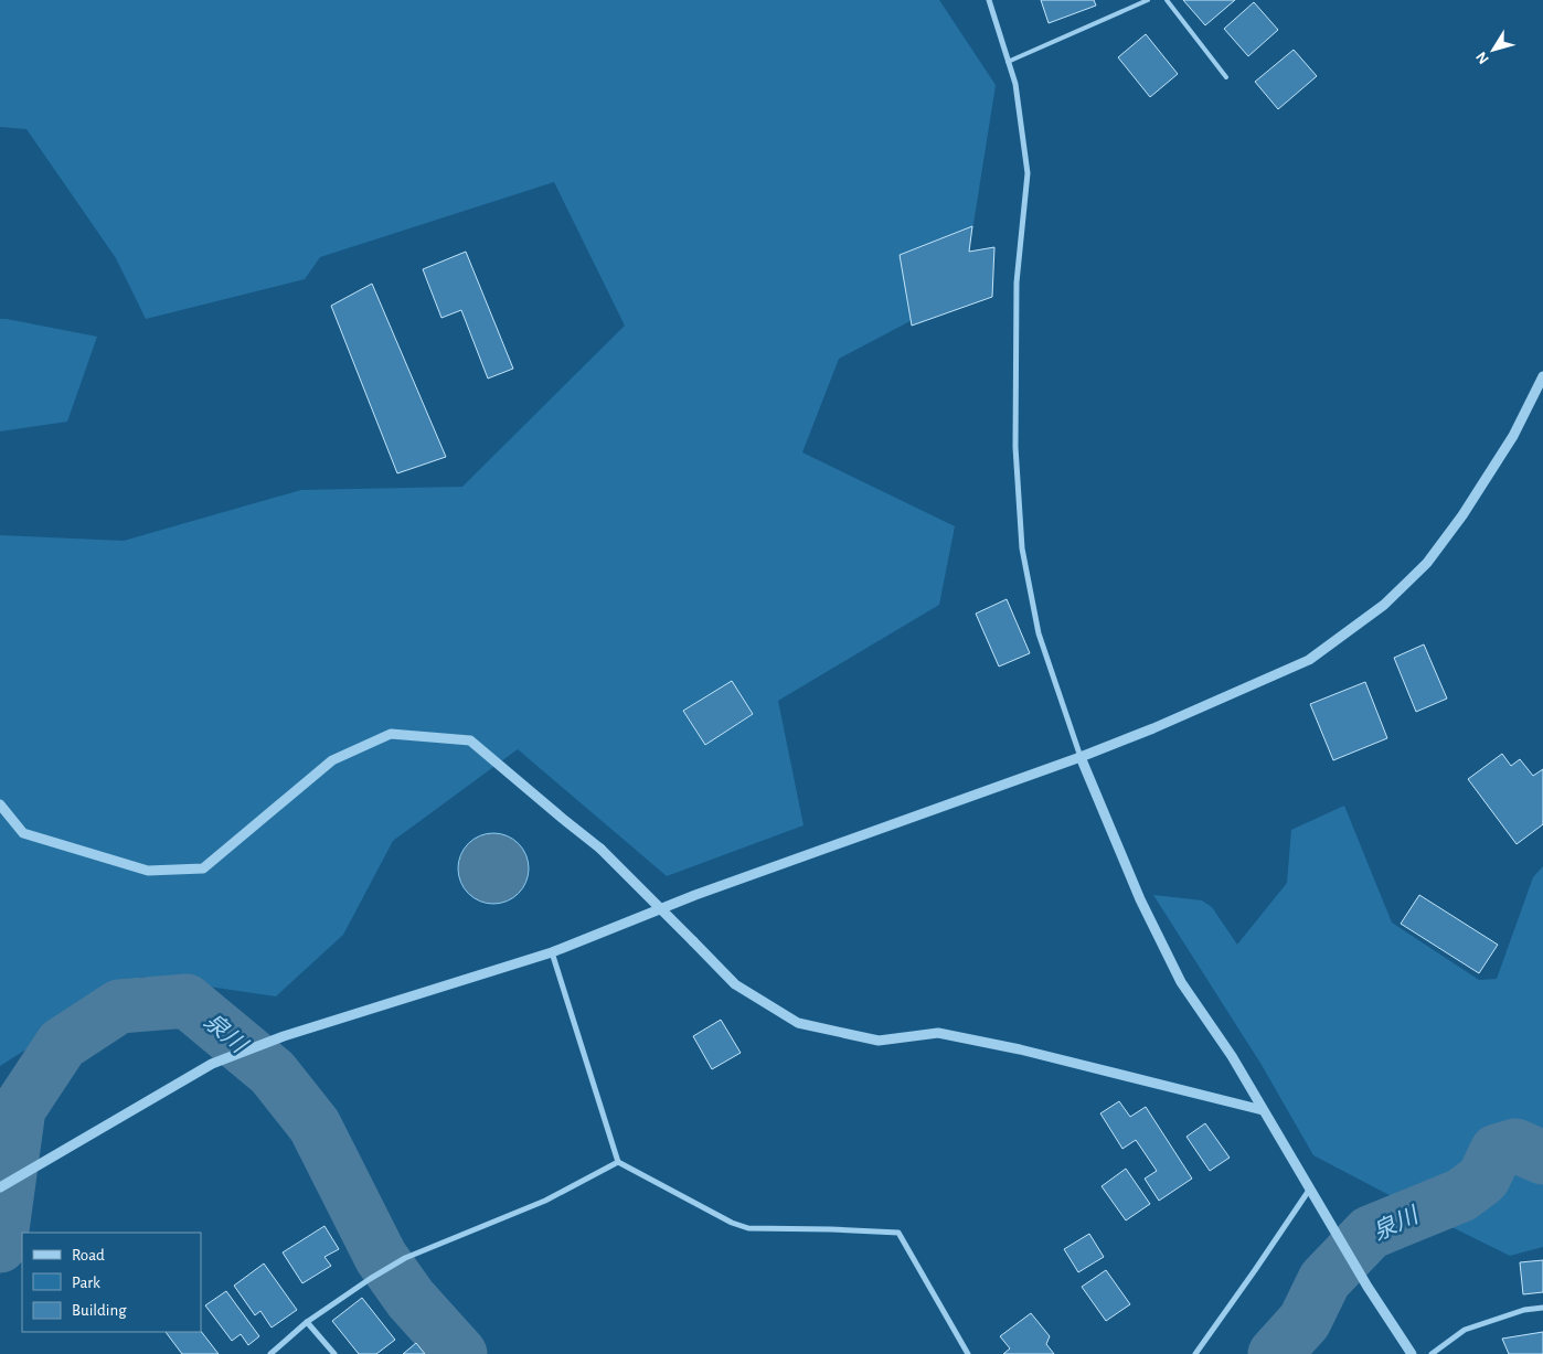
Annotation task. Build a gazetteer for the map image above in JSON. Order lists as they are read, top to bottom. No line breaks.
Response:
{"water":["泉川"],"legend":["Road","Park","Building"],"north":"bottom left"}
